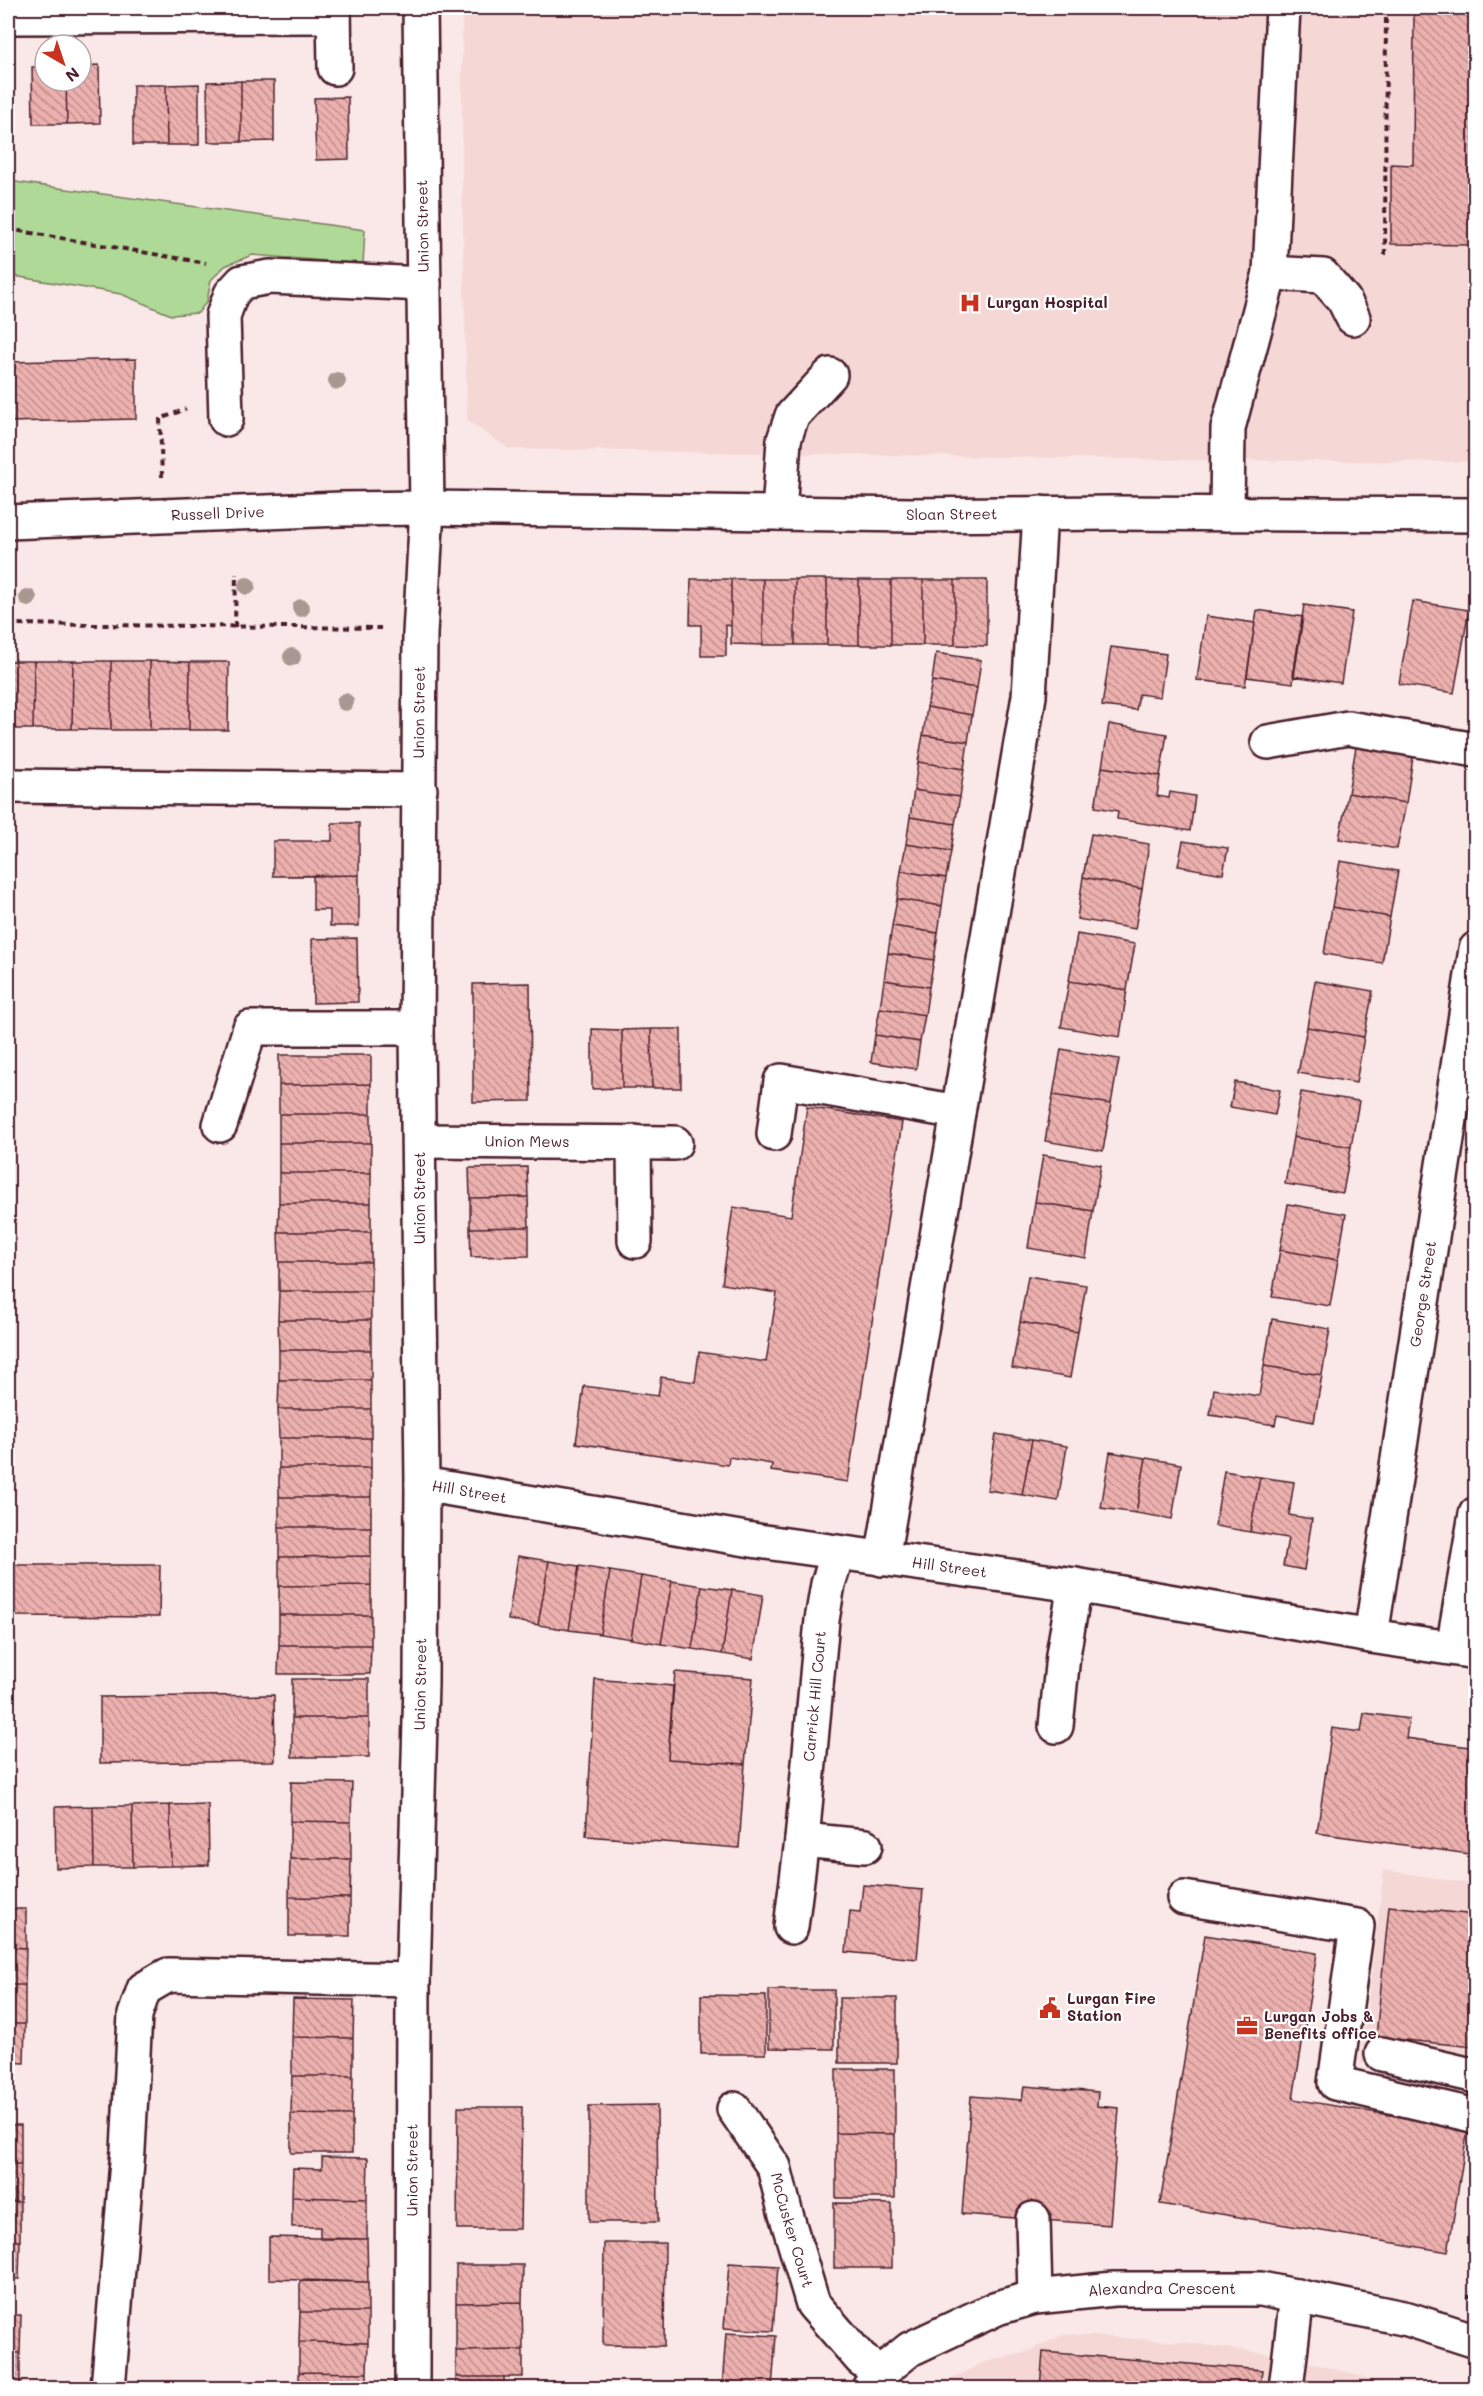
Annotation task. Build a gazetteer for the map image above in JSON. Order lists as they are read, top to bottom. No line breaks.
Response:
{"streets":{"street":["Union Street","Russell Drive","Sloan Street","Union Mews","George Street","Hill Street","Carrick Hill Court","McCusker Court","Alexandra Crescent"]},"crossings":[["Union Street","Russell Drive"],["Union Street","Sloan Street"],["Union Street","Union Mews"],["Union Street","Hill Street"],["Russell Drive","Sloan Street"],["George Street","Hill Street"],["Hill Street","Carrick Hill Court"],["McCusker Court","Alexandra Crescent"]],"places":{"hospital":["Lurgan Hospital"],"public building":["Lurgan Fire Station"],"office":["Lurgan Jobs & Benefits office"]},"north":"bottom right"}
